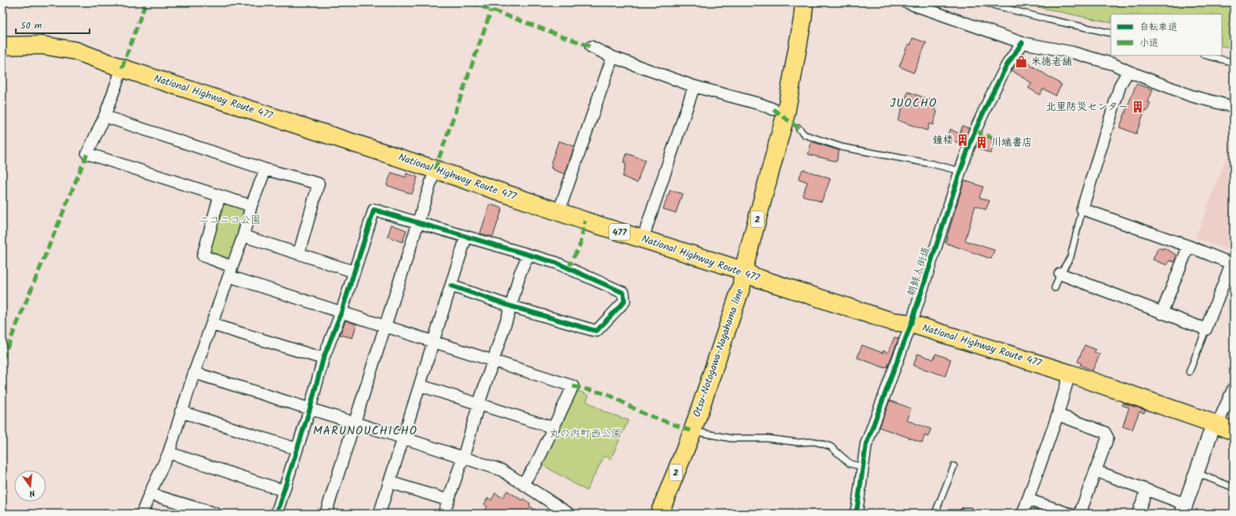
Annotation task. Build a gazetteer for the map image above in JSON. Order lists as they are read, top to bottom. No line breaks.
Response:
{"streets":{"main road":["National Highway Route 477","2","477","Otsu-Notogawa-Nagahama line"],"street":["朝鮮人街道"]},"crossings":[["National Highway Route 477","朝鮮人街道"],["National Highway Route 477","Otsu-Notogawa-Nagahama line"]],"districts":["JUOCHO","MARUNOUCHICHO"],"parks":["ニコニコ公園","丸の内町西公園"],"places":{"shop":["米徳老舗"],"building":["北里防災センター","鐘楼","川端書店"]},"legend":["自転車道","小道"],"scale_bar":"50 m","north":"bottom"}
